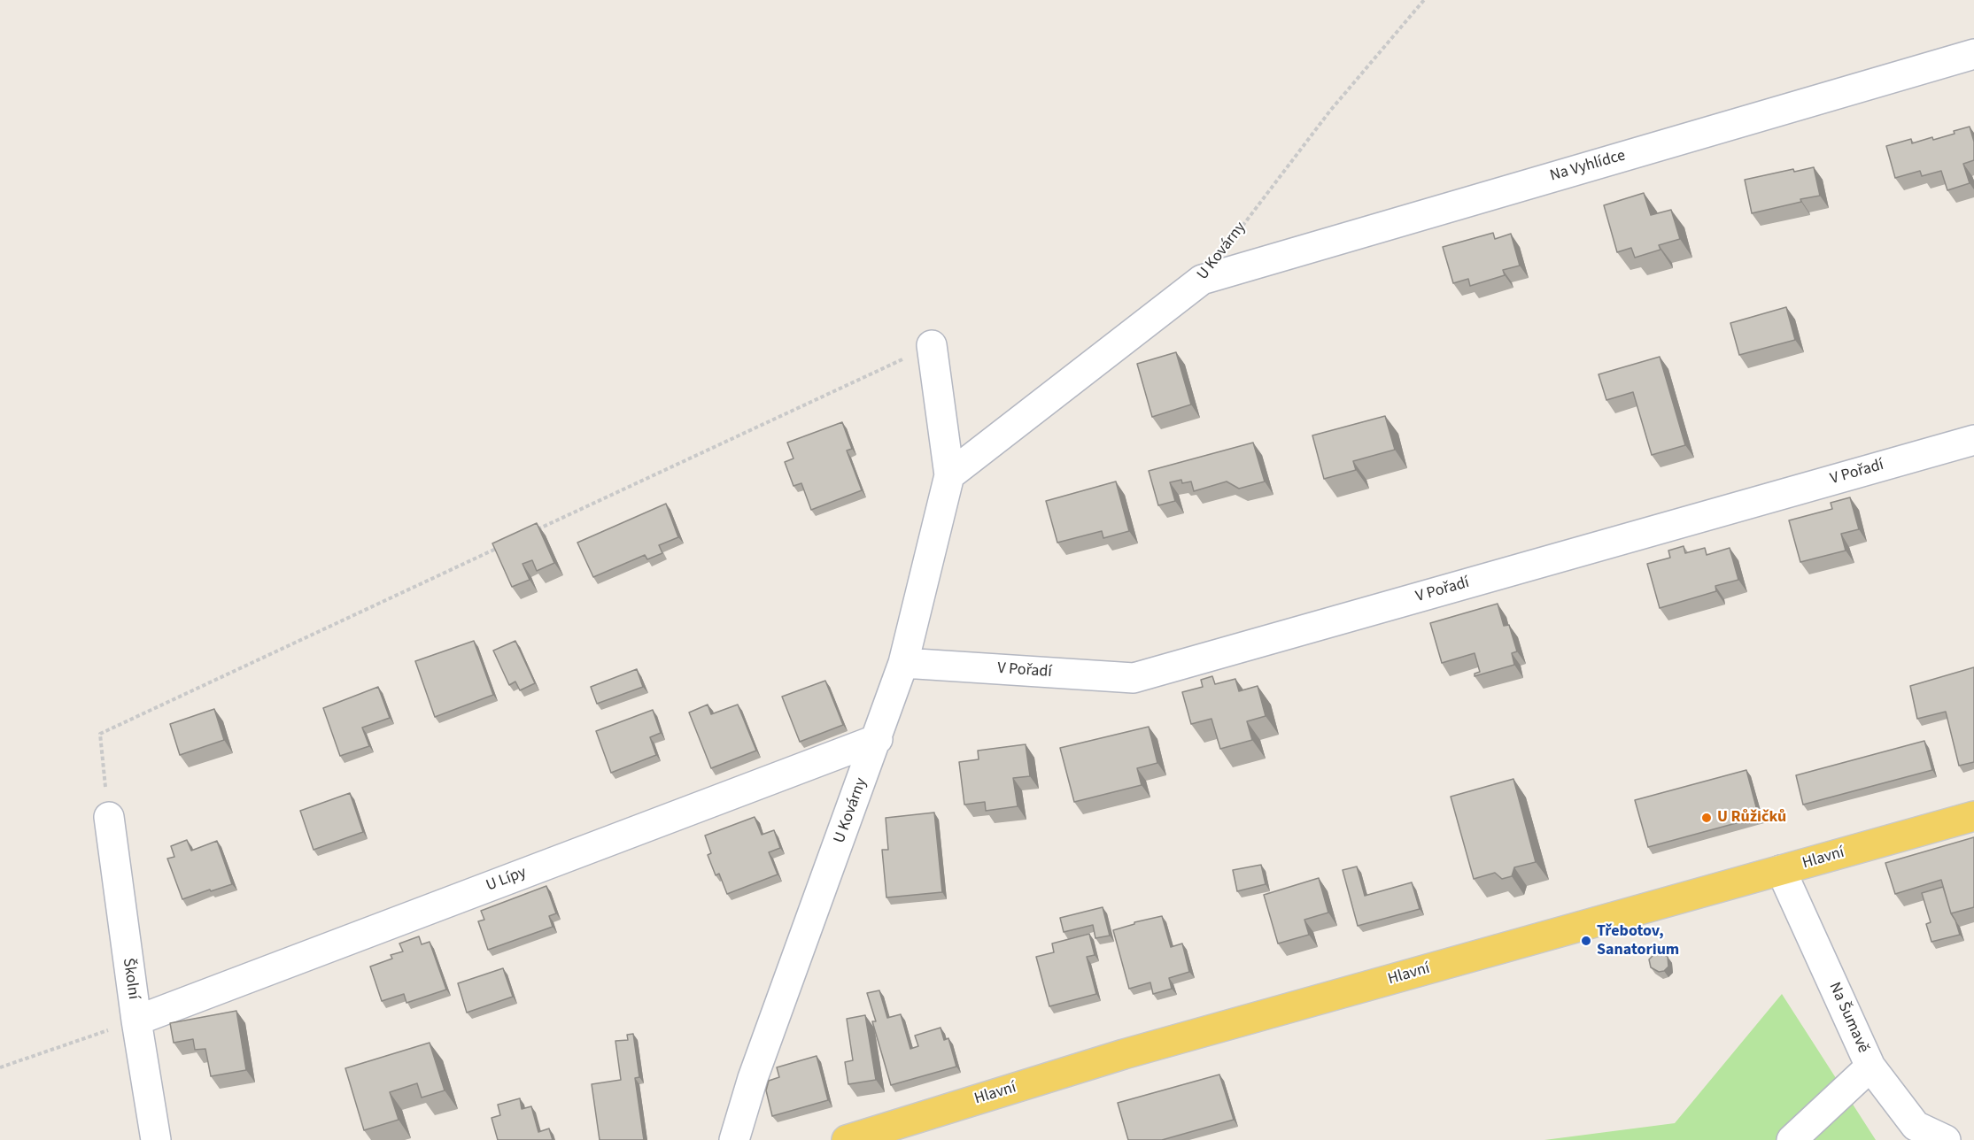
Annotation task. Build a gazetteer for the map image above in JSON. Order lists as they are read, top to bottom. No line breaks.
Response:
{"streets":{"main road":["Hlavní"],"street":["Na Vyhlídce","U Kovárny","V Pořadí","U Lípy","Školní","Na Šumavě"]},"crossings":[["Na Vyhlídce","U Kovárny"],["U Kovárny","V Pořadí"],["U Kovárny","U Lípy"],["Hlavní","Na Šumavě"],["U Lípy","Školní"]],"places":["U Růžičků","Třebotov, Sanatorium"]}
